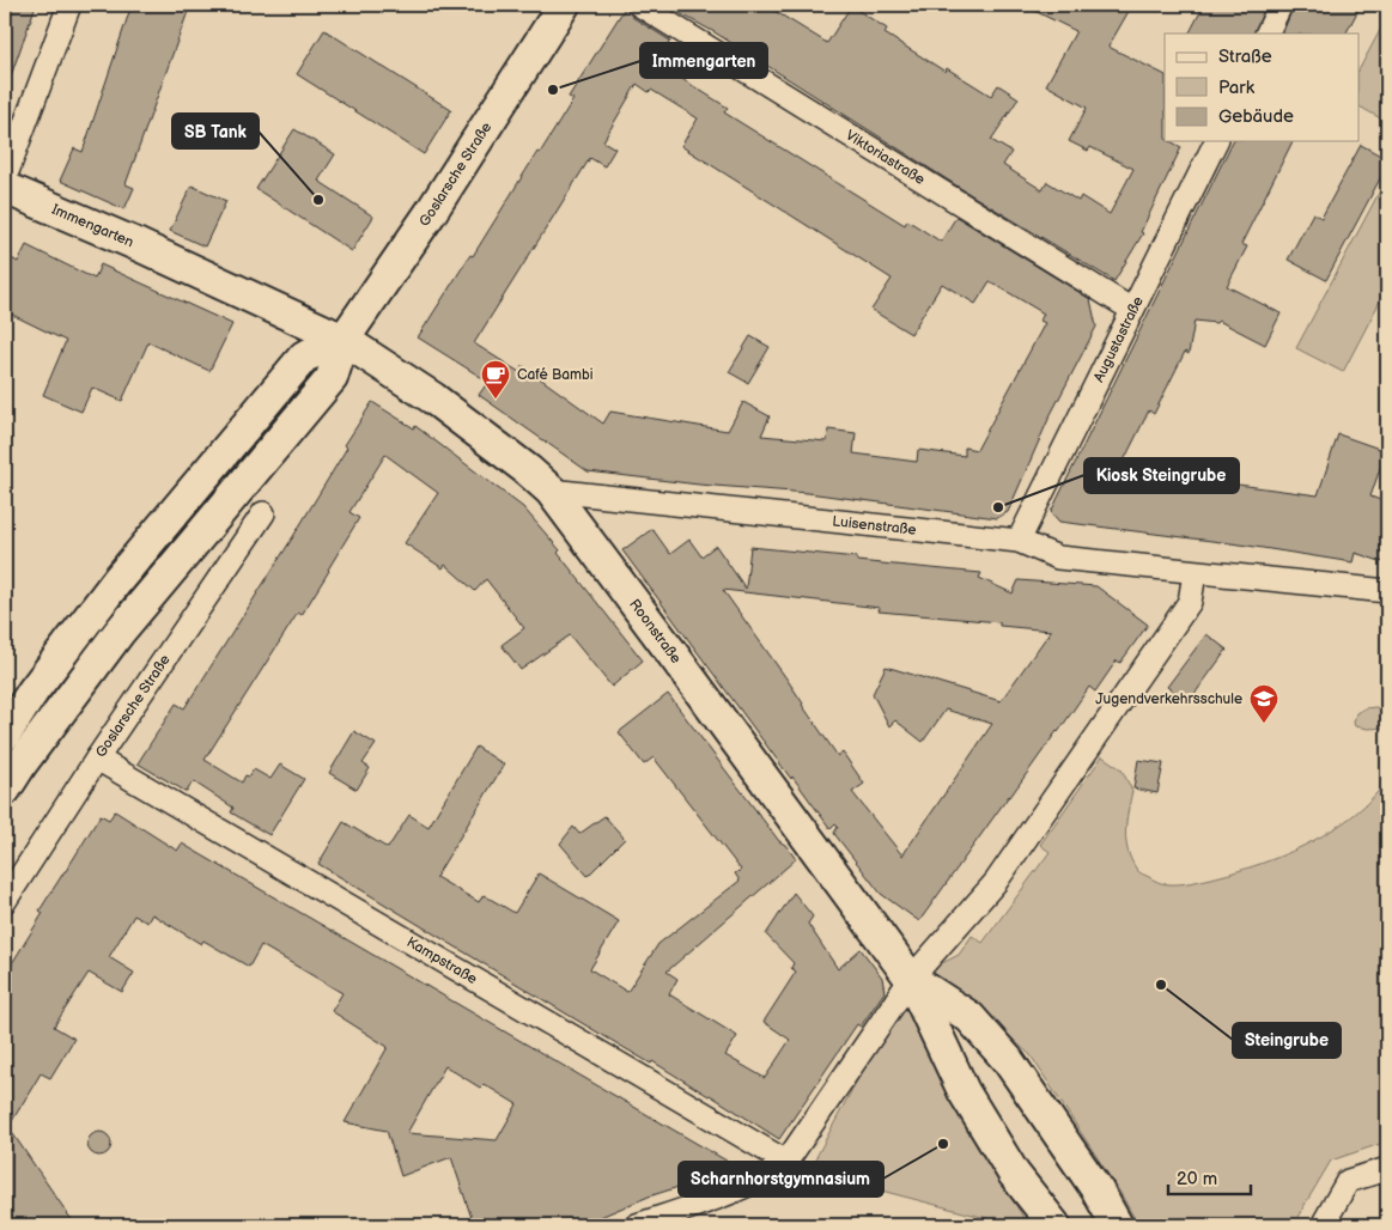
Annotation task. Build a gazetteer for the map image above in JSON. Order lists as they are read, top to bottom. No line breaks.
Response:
{"streets":{"street":["Viktoriastraße","Goslarsche Straße","Immengarten","Augustastraße","Luisenstraße","Roonstraße","Kampstraße"]},"crossings":[["Viktoriastraße","Augustastraße"],["Goslarsche Straße","Immengarten"],["Goslarsche Straße","Roonstraße"],["Goslarsche Straße","Kampstraße"],["Immengarten","Roonstraße"],["Augustastraße","Luisenstraße"],["Luisenstraße","Roonstraße"]],"places":{"other":["Immengarten","SB Tank","Kiosk Steingrube","Steingrube","Scharnhorstgymnasium"],"cafe":["Café Bambi"],"school or university":["Jugendverkehrsschule"]},"legend":["Straße","Park","Gebäude"],"scale_bar":"20 m"}
